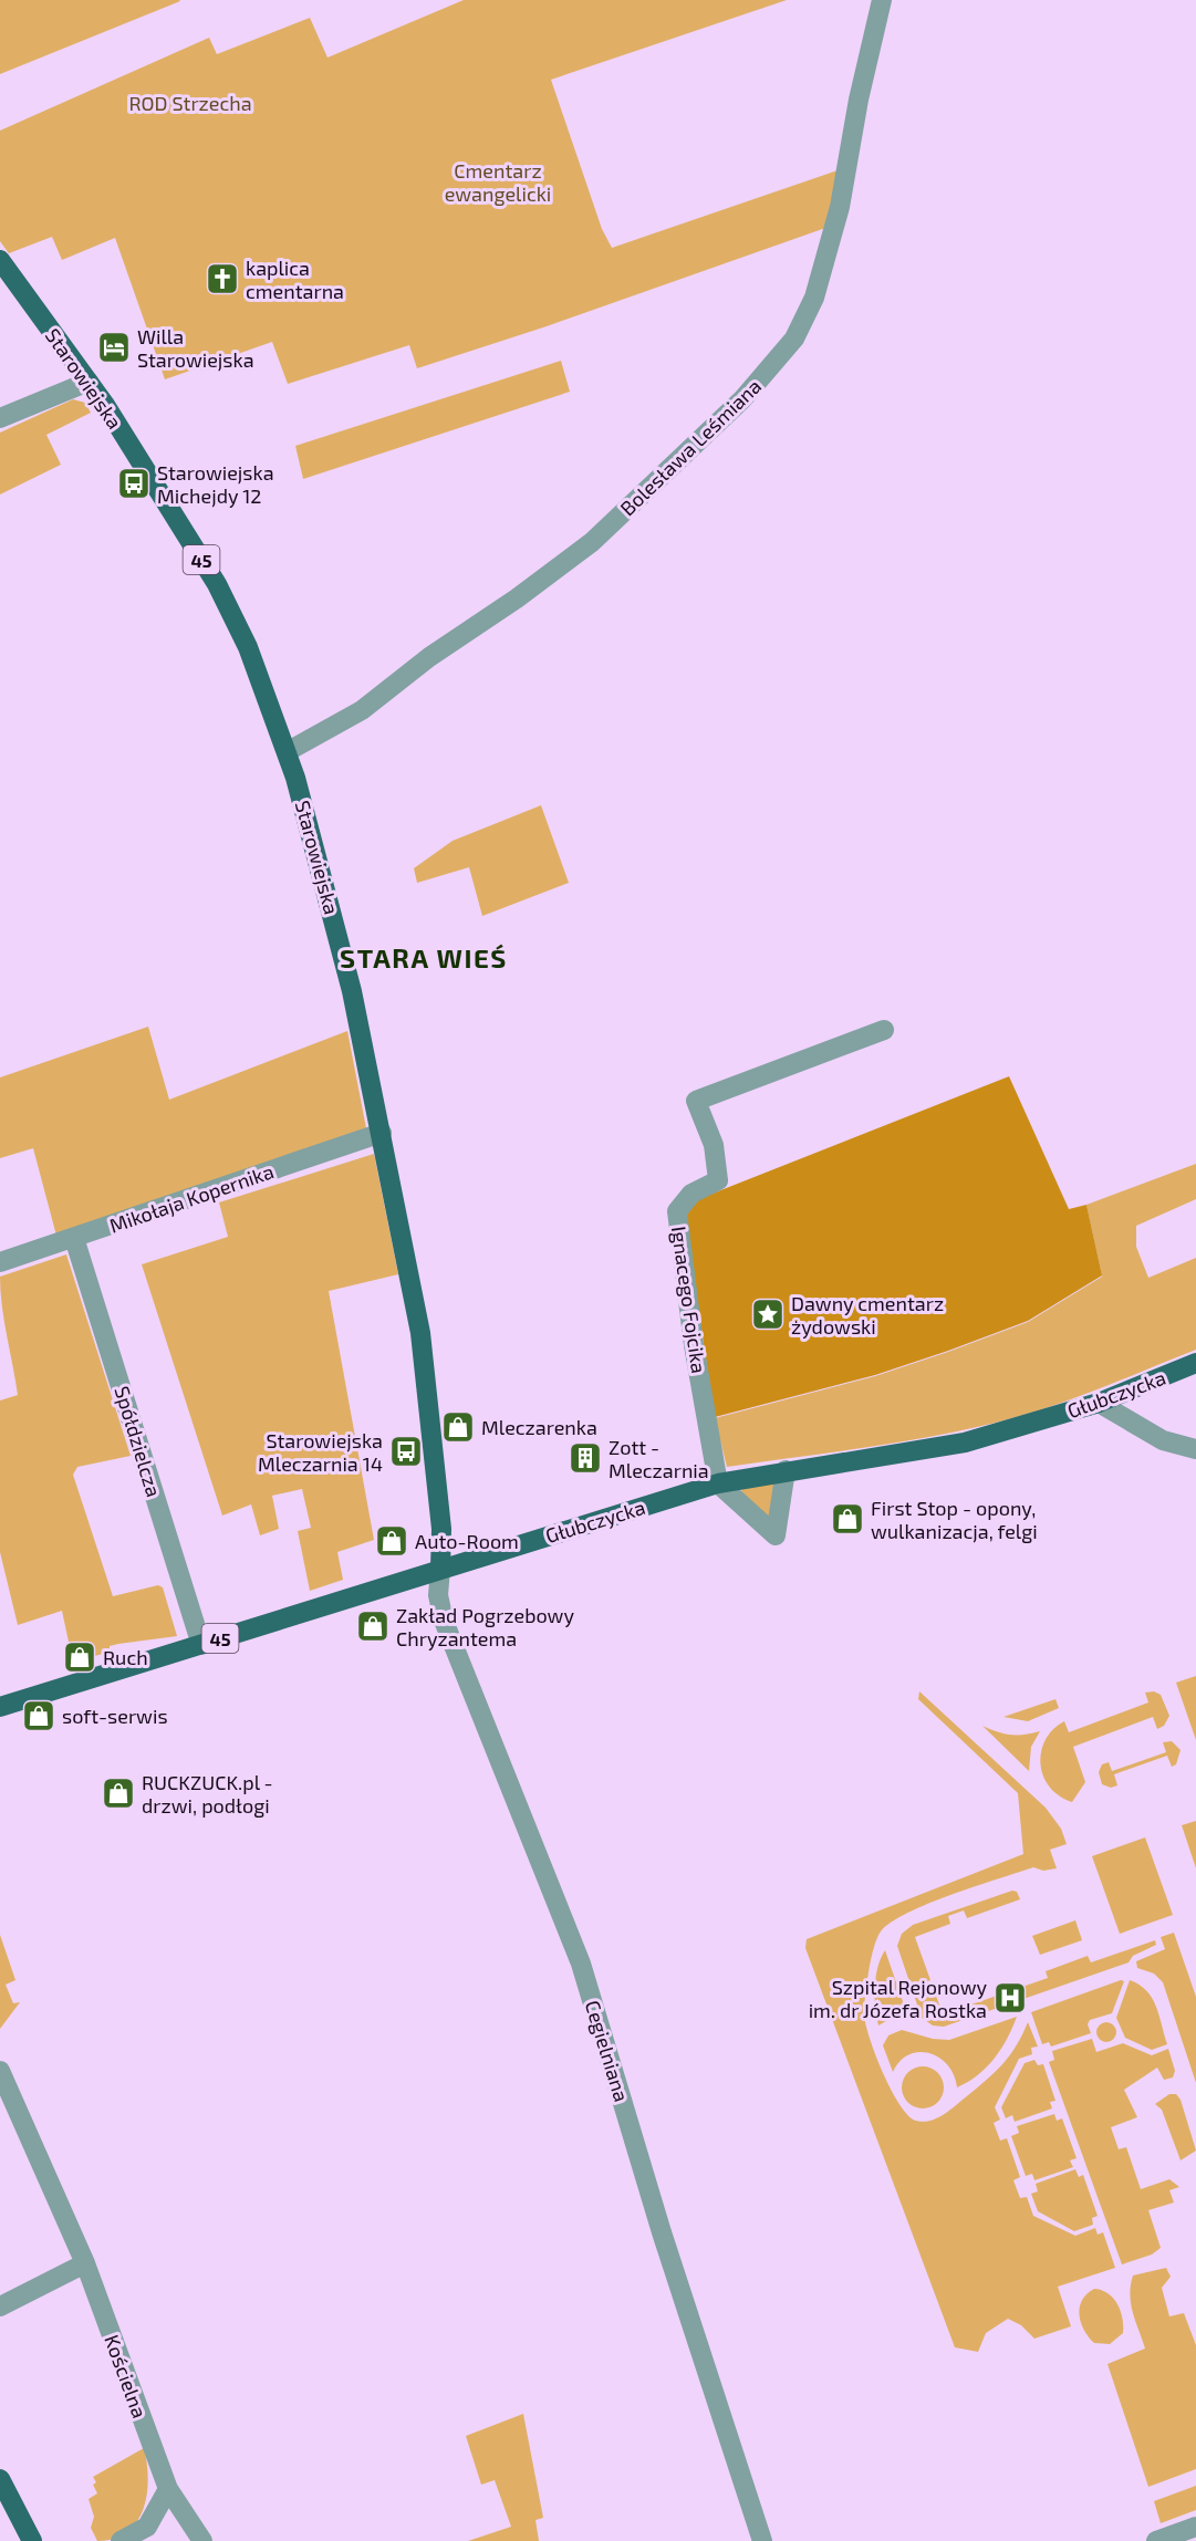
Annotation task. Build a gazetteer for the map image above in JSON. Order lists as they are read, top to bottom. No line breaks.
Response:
{"streets":{"main road":["Starowiejska","45","Głubczycka"],"street":["Bolesława Leśmiana","Mikołaja Kopernika","Ignacego Fojcika","Spółdzielcza","Cegielniana","Kościelna"]},"crossings":[["Starowiejska","Mikołaja Kopernika"],["Starowiejska","Głubczycka"],["Starowiejska","Cegielniana"],["Mikołaja Kopernika","Spółdzielcza"],["Ignacego Fojcika","Głubczycka"],["Głubczycka","Spółdzielcza"],["Głubczycka","Cegielniana"]],"districts":["STARA WIEŚ"],"parks":["ROD Strzecha","Cmentarz ewangelicki"],"places":{"church":["kaplica cmentarna"],"hotel":["Willa Starowiejska"],"bus stop":["Starowiejska Michejdy 12","Starowiejska Mleczarnia 14"],"place":["Dawny cmentarz żydowski"],"shop":["Mleczarenka","First Stop - opony, wulkanizacja, felgi","Auto-Room","Zakład Pogrzebowy Chryzantema","Ruch","soft-serwis","RUCKZUCK.pl - drzwi, podłogi"],"building":["Zott - Mleczarnia"],"hospital":["Szpital Rejonowy im. dr Józefa Rostka"]}}
